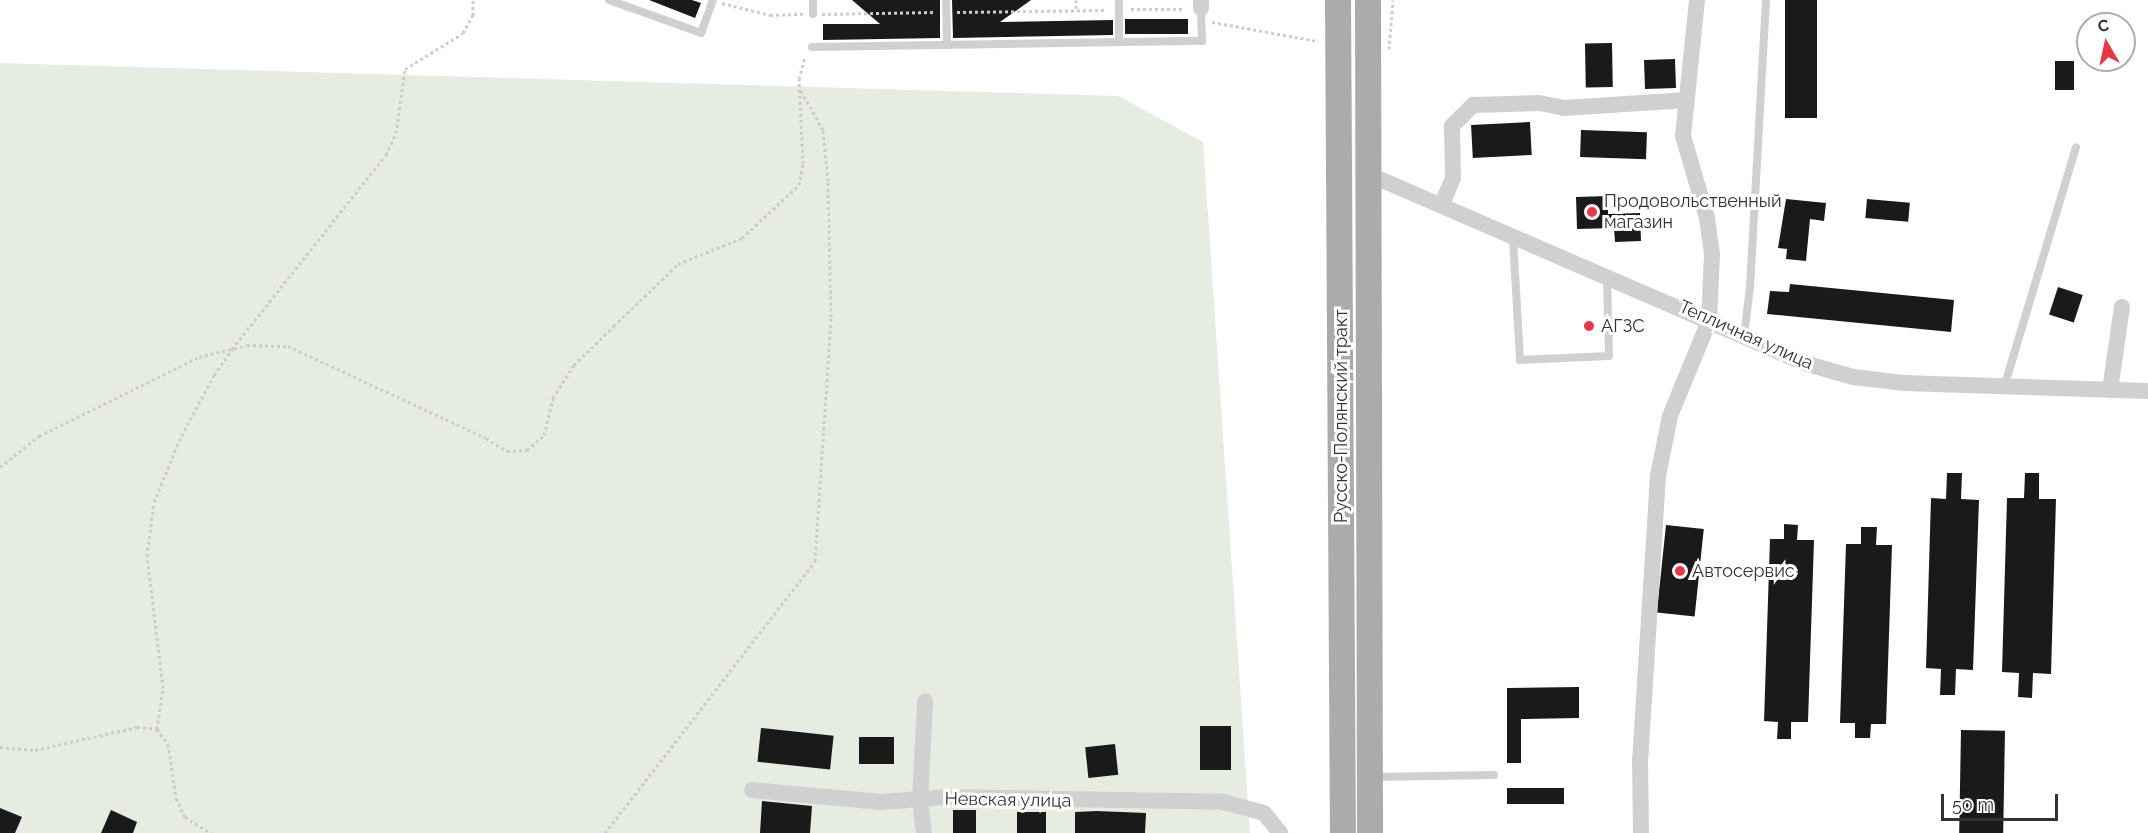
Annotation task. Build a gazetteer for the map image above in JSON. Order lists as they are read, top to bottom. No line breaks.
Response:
{"streets":{"main road":["Русско-Полянский тракт"],"street":["Тепличная улица","Невская улица"]},"crossings":[["Тепличная улица","Русско-Полянский тракт"]],"places":["Продовольственный магазин","АГЗС","Автосервис"],"scale_bar":"50 m","north":"top"}
